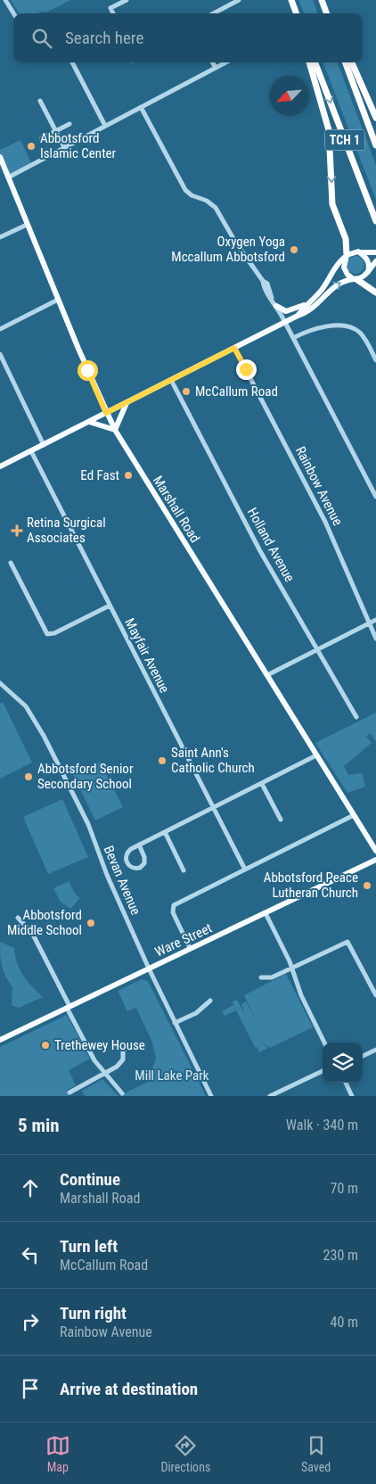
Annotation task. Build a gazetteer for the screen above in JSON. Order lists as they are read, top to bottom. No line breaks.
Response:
{"streets":{"highway":["TCH 1"],"main road":["Marshall Road","Ware Street"],"street":["Rainbow Avenue","Holland Avenue","Mayfair Avenue","Bevan Avenue"]},"crossings":[["Bevan Avenue","Ware Street"]],"parks":["Mill Lake Park"],"places":{"other":["Abbotsford Islamic Center","Oxygen Yoga Mccallum Abbotsford","McCallum Road","Ed Fast","Saint Ann's Catholic Church","Abbotsford Senior Secondary School","Abbotsford Peace Lutheran Church","Abbotsford Middle School","Trethewey House"],"health":["Retina Surgical Associates"]},"north":"bottom left","page":{"search":"Search here","heading":["5 min","Walk · 340 m"],"list":[["Continue","Marshall Road","70 m"],["Turn left","McCallum Road","230 m"],["Turn right","Rainbow Avenue","40 m"],"Arrive at destination"],"nav":["Map","Directions","Saved"]}}
